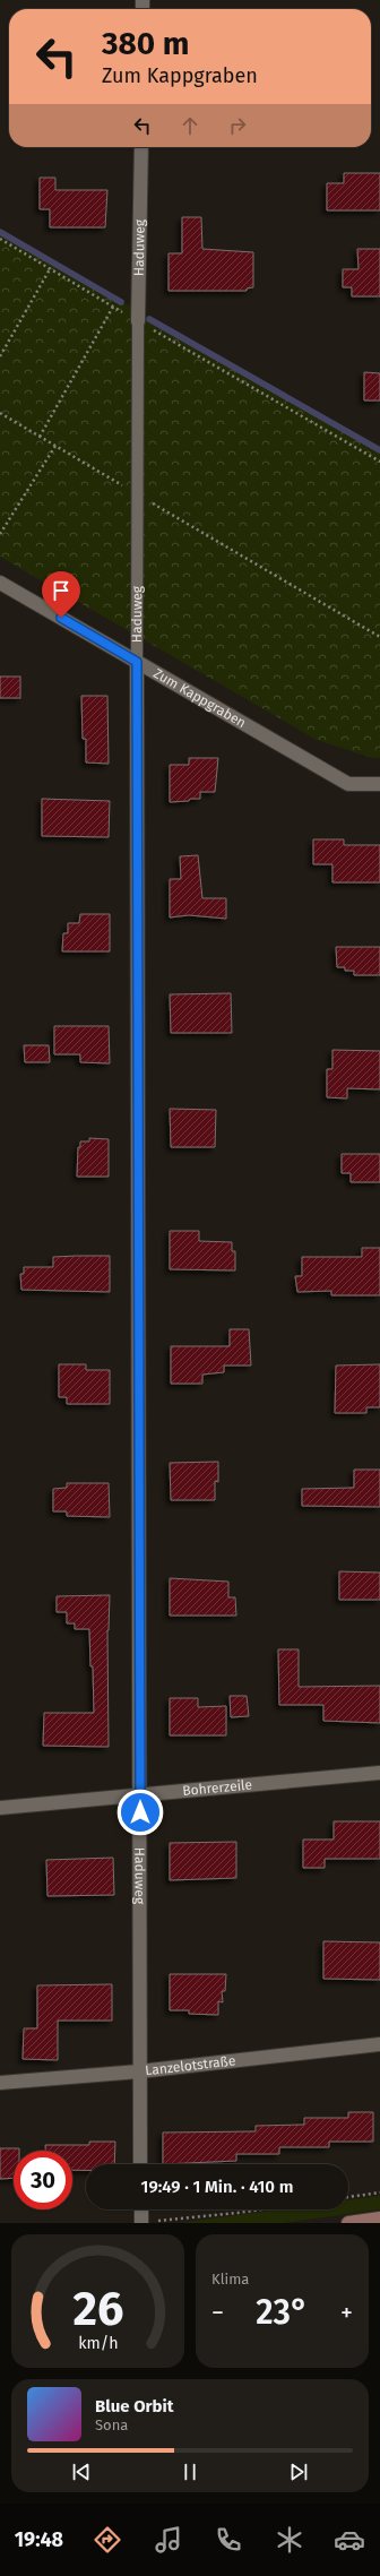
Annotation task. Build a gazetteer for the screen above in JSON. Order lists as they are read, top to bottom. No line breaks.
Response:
{"streets":{"street":["Haduweg","Zum Kappgraben","Bohrerzeile","Lanzelotstraße"]},"crossings":[["Haduweg","Zum Kappgraben"],["Haduweg","Bohrerzeile"],["Haduweg","Lanzelotstraße"]],"page":{"turn":["380 m","Zum Kappgraben"],"limit":"30","trip":"19:49 · 1 Min. · 410 m","tile":"Klima","heat":["−","23°","+"],"song":["Blue Orbit","Sona"],"tabs":"19:48","gauge":["26","km/h"]}}
